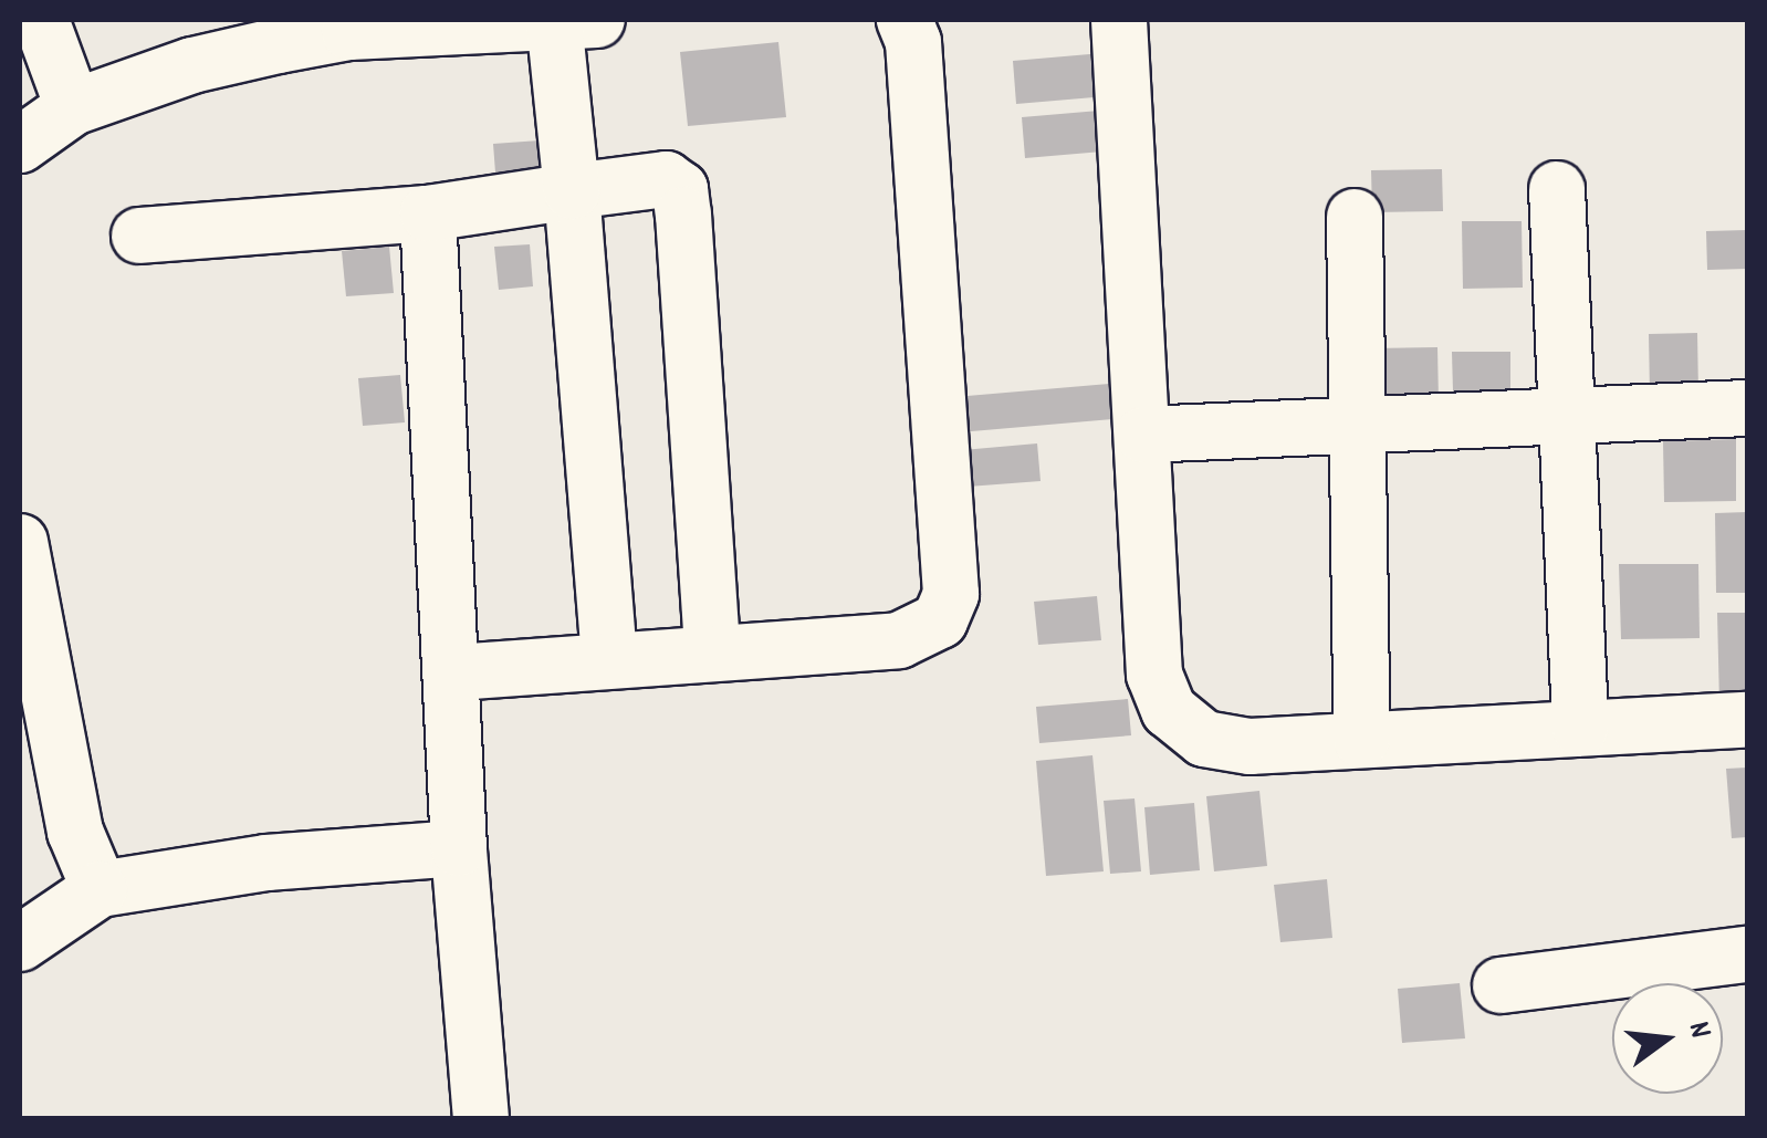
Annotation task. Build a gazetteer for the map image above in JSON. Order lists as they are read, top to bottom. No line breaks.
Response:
{"north":"right"}
